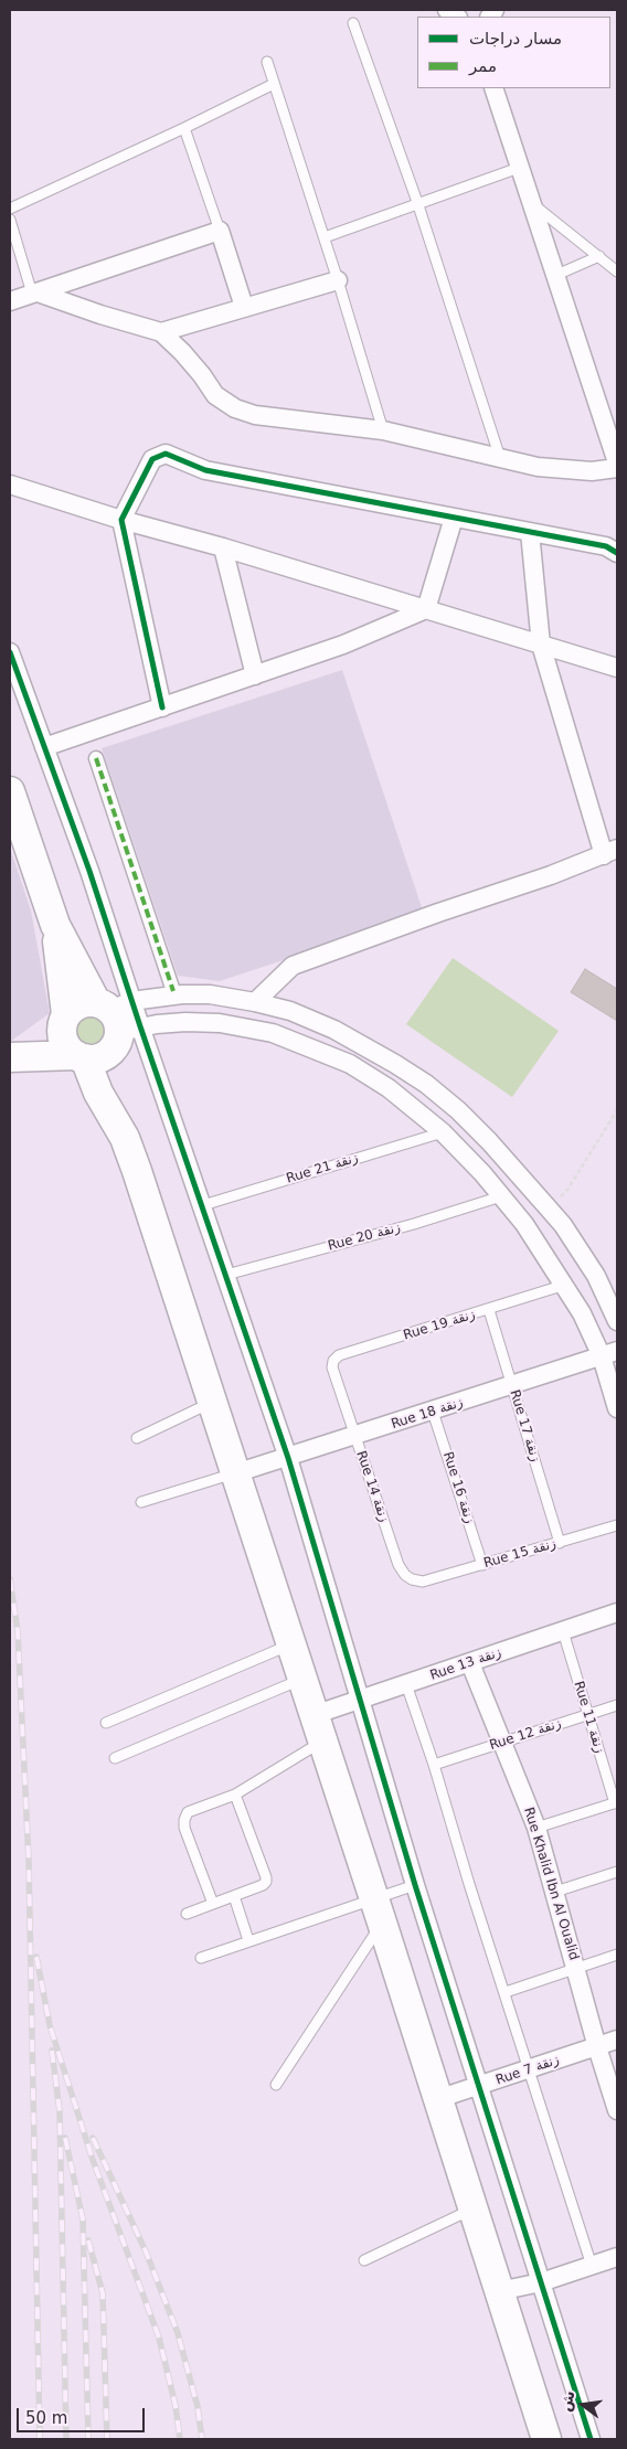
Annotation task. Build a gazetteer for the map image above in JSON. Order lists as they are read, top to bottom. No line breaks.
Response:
{"streets":{"street":["Rue 18 زنقة","Rue 13 زنقة","Rue Khalid Ibn Al Oualid","Rue 7 زنقة"],"lane":["Rue 21 زنقة","Rue 20 زنقة","Rue 19 زنقة","Rue 17 زنقة","Rue 14 زنقة","Rue 16 زنقة","Rue 15 زنقة","Rue 11 زنقة","Rue 12 زنقة"]},"crossings":[["Rue 19 زنقة","Rue 17 زنقة"],["Rue 19 زنقة","Rue 14 زنقة"],["Rue 18 زنقة","Rue 17 زنقة"],["Rue 18 زنقة","Rue 14 زنقة"],["Rue 18 زنقة","Rue 16 زنقة"],["Rue 17 زنقة","Rue 15 زنقة"],["Rue 14 زنقة","Rue 15 زنقة"],["Rue 16 زنقة","Rue 15 زنقة"],["Rue 13 زنقة","Rue 11 زنقة"],["Rue 13 زنقة","Rue Khalid Ibn Al Oualid"],["Rue 11 زنقة","Rue 12 زنقة"],["Rue 12 زنقة","Rue Khalid Ibn Al Oualid"],["Rue Khalid Ibn Al Oualid","Rue 7 زنقة"]],"legend":["مسار دراجات","ممر"],"scale_bar":"50 m","north":"left"}
